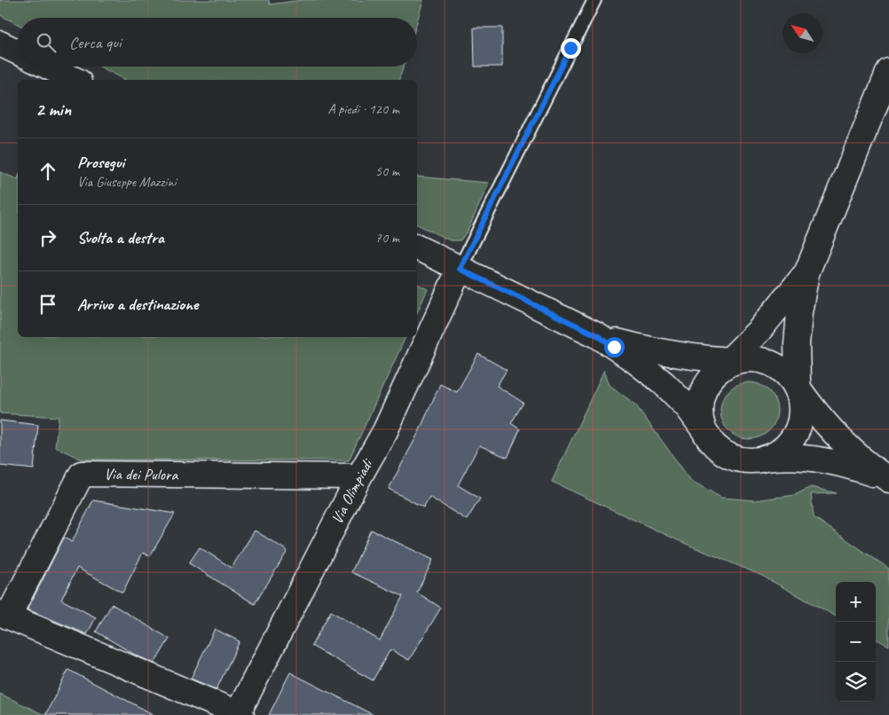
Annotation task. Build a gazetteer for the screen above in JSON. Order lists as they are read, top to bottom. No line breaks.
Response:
{"streets":{"street":["Via dei Pulora","Via Olimpiadi"]},"crossings":[["Via dei Pulora","Via Olimpiadi"]],"north":"top left","page":{"search":"Cerca qui","heading":["2 min","A piedi · 120 m"],"list":[["Prosegui","Via Giuseppe Mazzini","50 m"],["Svolta a destra","70 m"],"Arrivo a destinazione"],"map_buttons":["+","−"]}}
